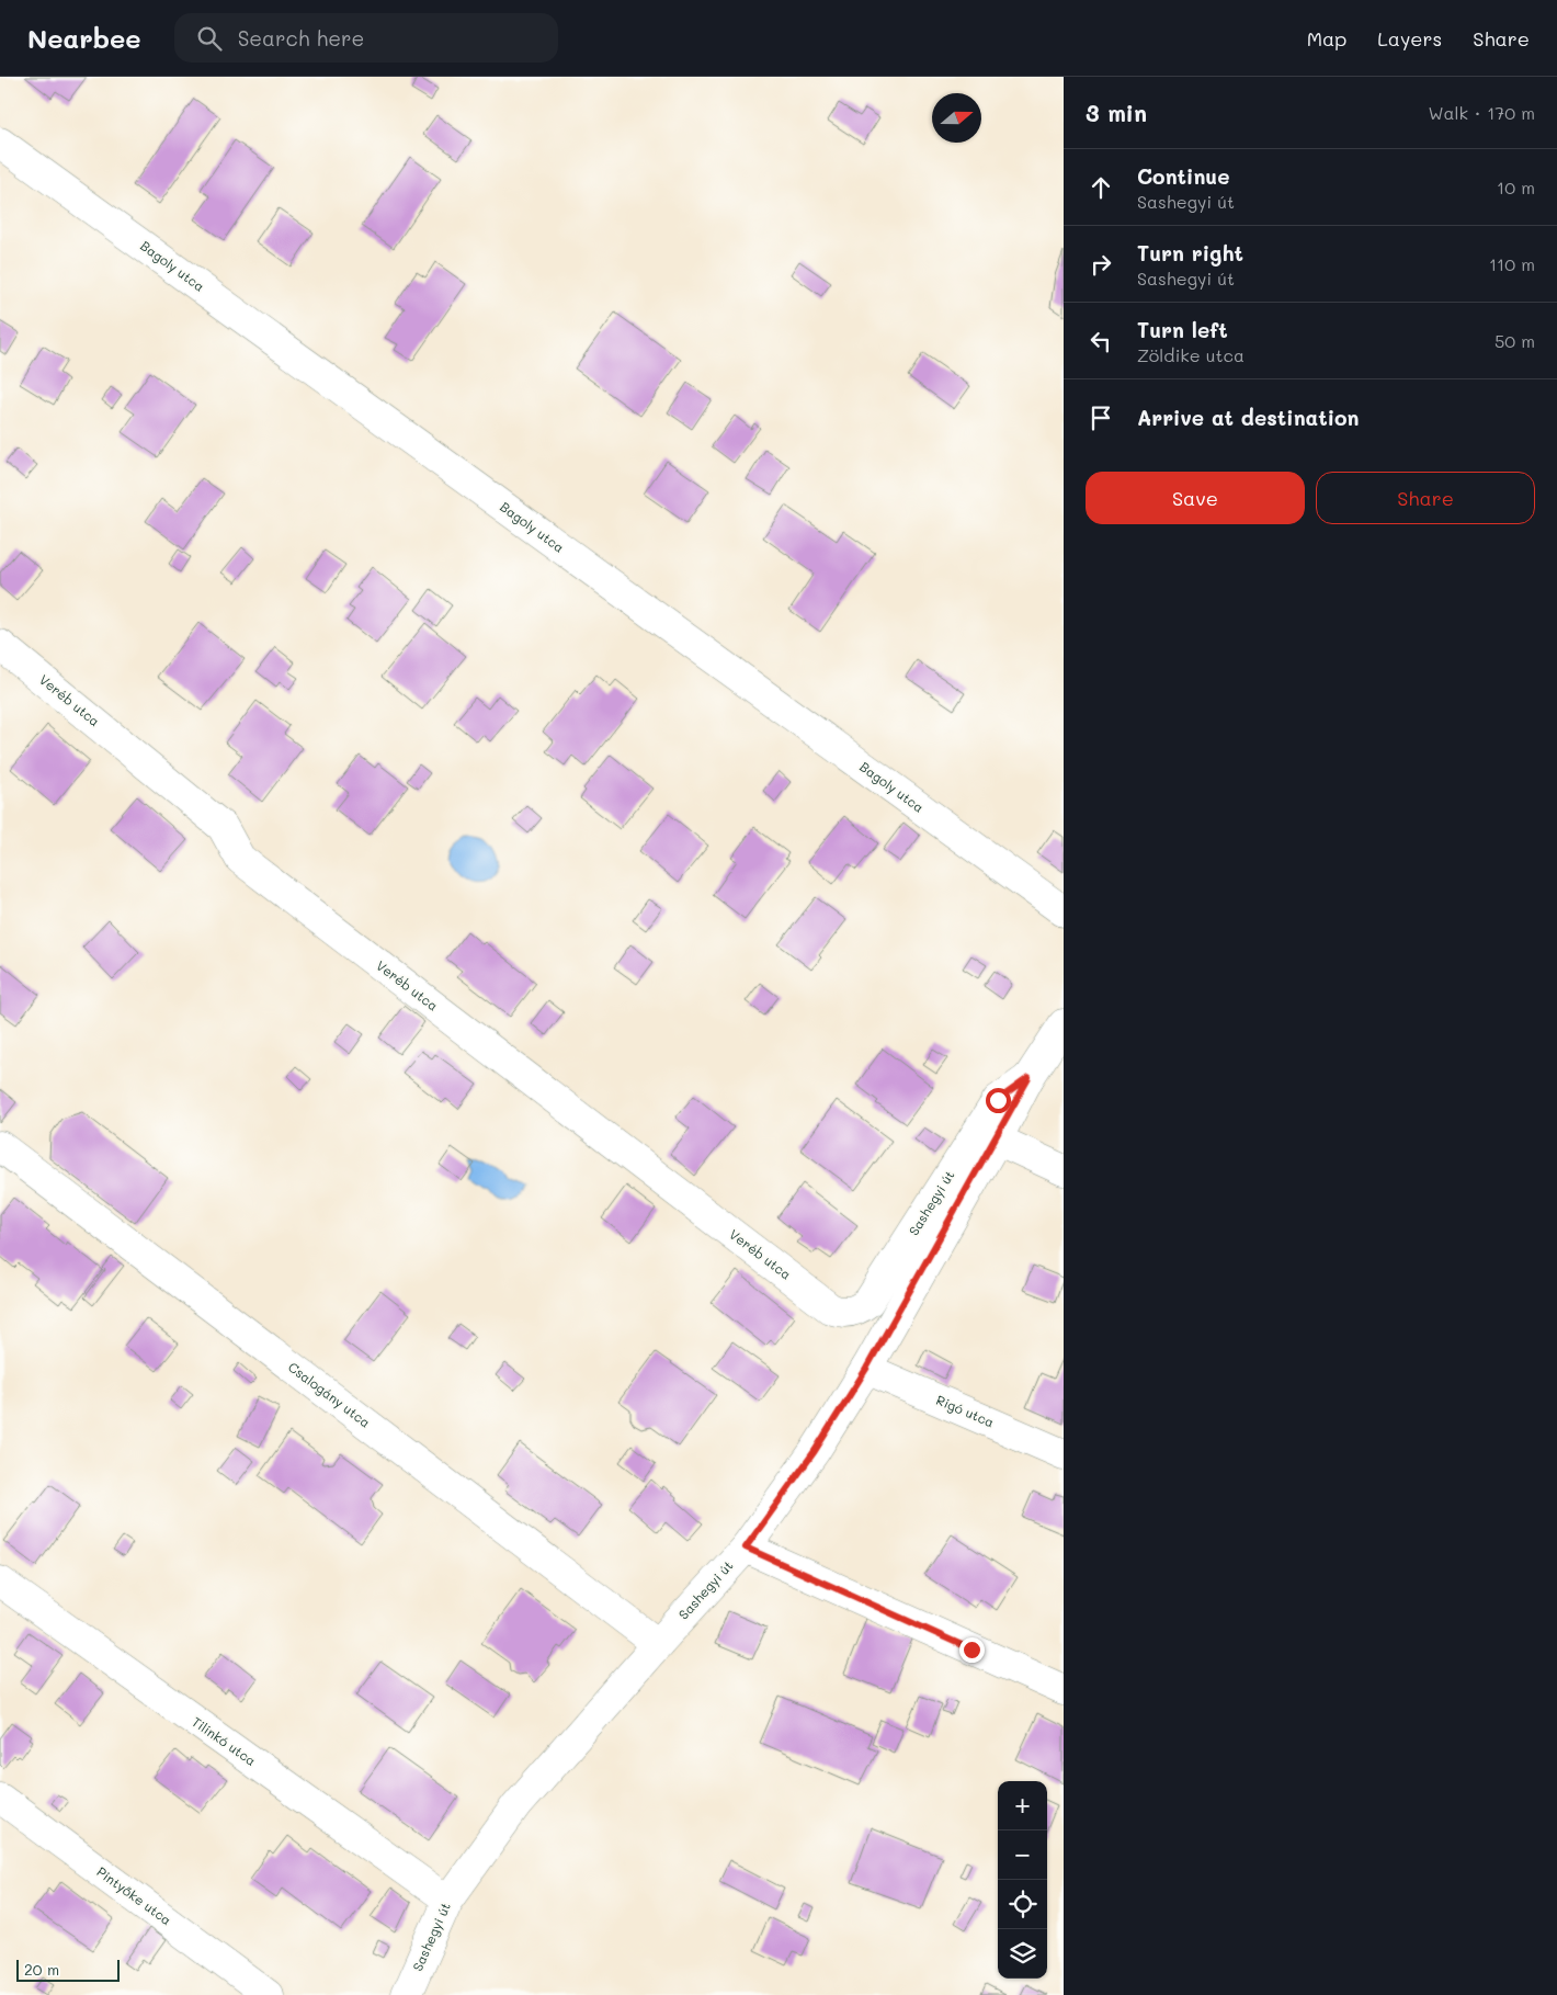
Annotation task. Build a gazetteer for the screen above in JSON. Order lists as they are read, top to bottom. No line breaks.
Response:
{"streets":{"street":["Bagoly utca","Veréb utca","Sashegyi út","Csalogány utca","Rigó utca","Tilinkó utca","Pintyőke utca"]},"crossings":[["Veréb utca","Sashegyi út"],["Sashegyi út","Csalogány utca"],["Sashegyi út","Rigó utca"],["Sashegyi út","Tilinkó utca"]],"scale_bar":"20 m","north":"right","page":{"header":"Nearbee","search":"Search here","nav":["Map","Layers","Share"],"heading":["3 min","Walk · 170 m"],"list":[["Continue","Sashegyi út","10 m"],["Turn right","Sashegyi út","110 m"],["Turn left","Zöldike utca","50 m"],"Arrive at destination"],"buttons":["Save","Share"],"map_buttons":["+","−"],"scale":"20 m"}}
